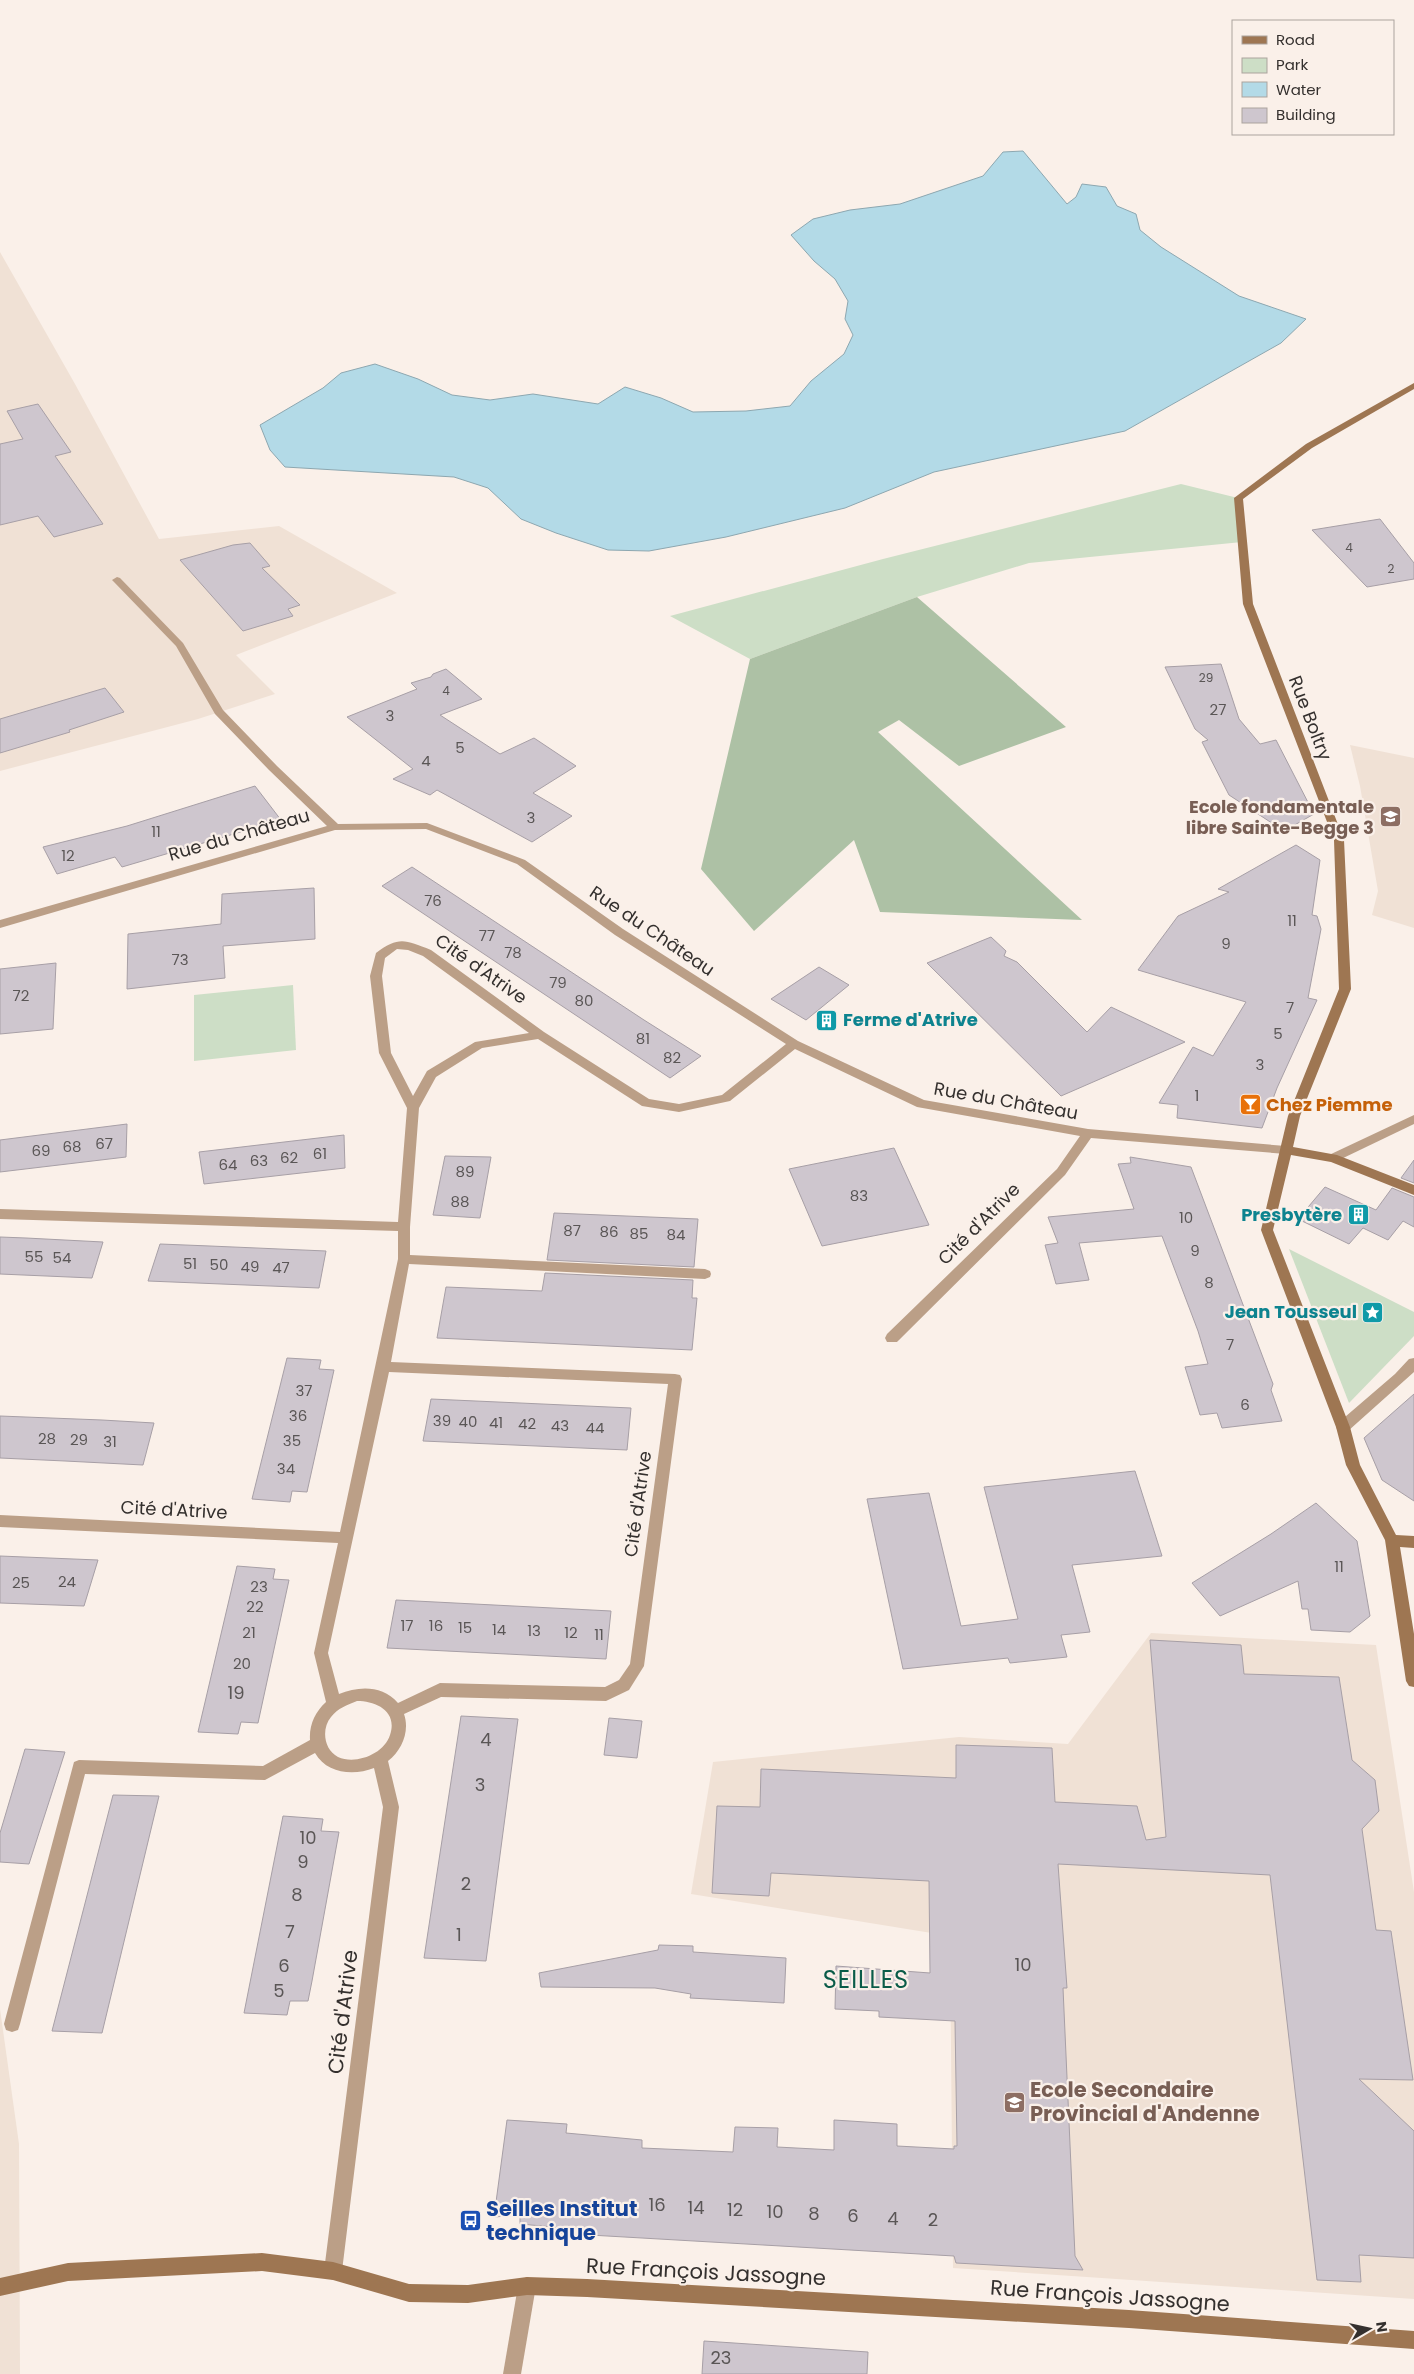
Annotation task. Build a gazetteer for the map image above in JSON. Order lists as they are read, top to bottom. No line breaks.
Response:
{"streets":{"street":["Rue Boltry","Rue du Château","Cité d'Atrive","Rue François Jassogne"]},"crossings":[["Rue Boltry","Rue du Château"],["Rue du Château","Cité d'Atrive"],["Cité d'Atrive","Rue François Jassogne"]],"districts":["SEILLES"],"places":{"school or university":["Ecole fondamentale libre Sainte-Begge 3","Ecole Secondaire Provincial d'Andenne"],"building":["Ferme d'Atrive","Presbytère"],"bar":["Chez Piemme"],"place":["Jean Tousseul"],"bus stop":["Seilles Institut technique"]},"house_numbers":["4","2","29","4","27","3","5","4","3","11","12","76","11","77","9","78","73","79","72","80","7","5","81","82","3","1","67","68","69","61","62","63","64","89","83","88","10","87","86","85","84","9","55","54","51","50","49","47","8","7","37","6","36","39","40","41","42","43","44","28","29","35","31","34","11","24","25","23","22","17","16","15","14","13","21","12","11","20","19","4","3","10","9","2","8","7","1","10","6","5","16","14","12","10","8","6","4","2","23"],"legend":["Road","Park","Water","Building"],"north":"right"}
